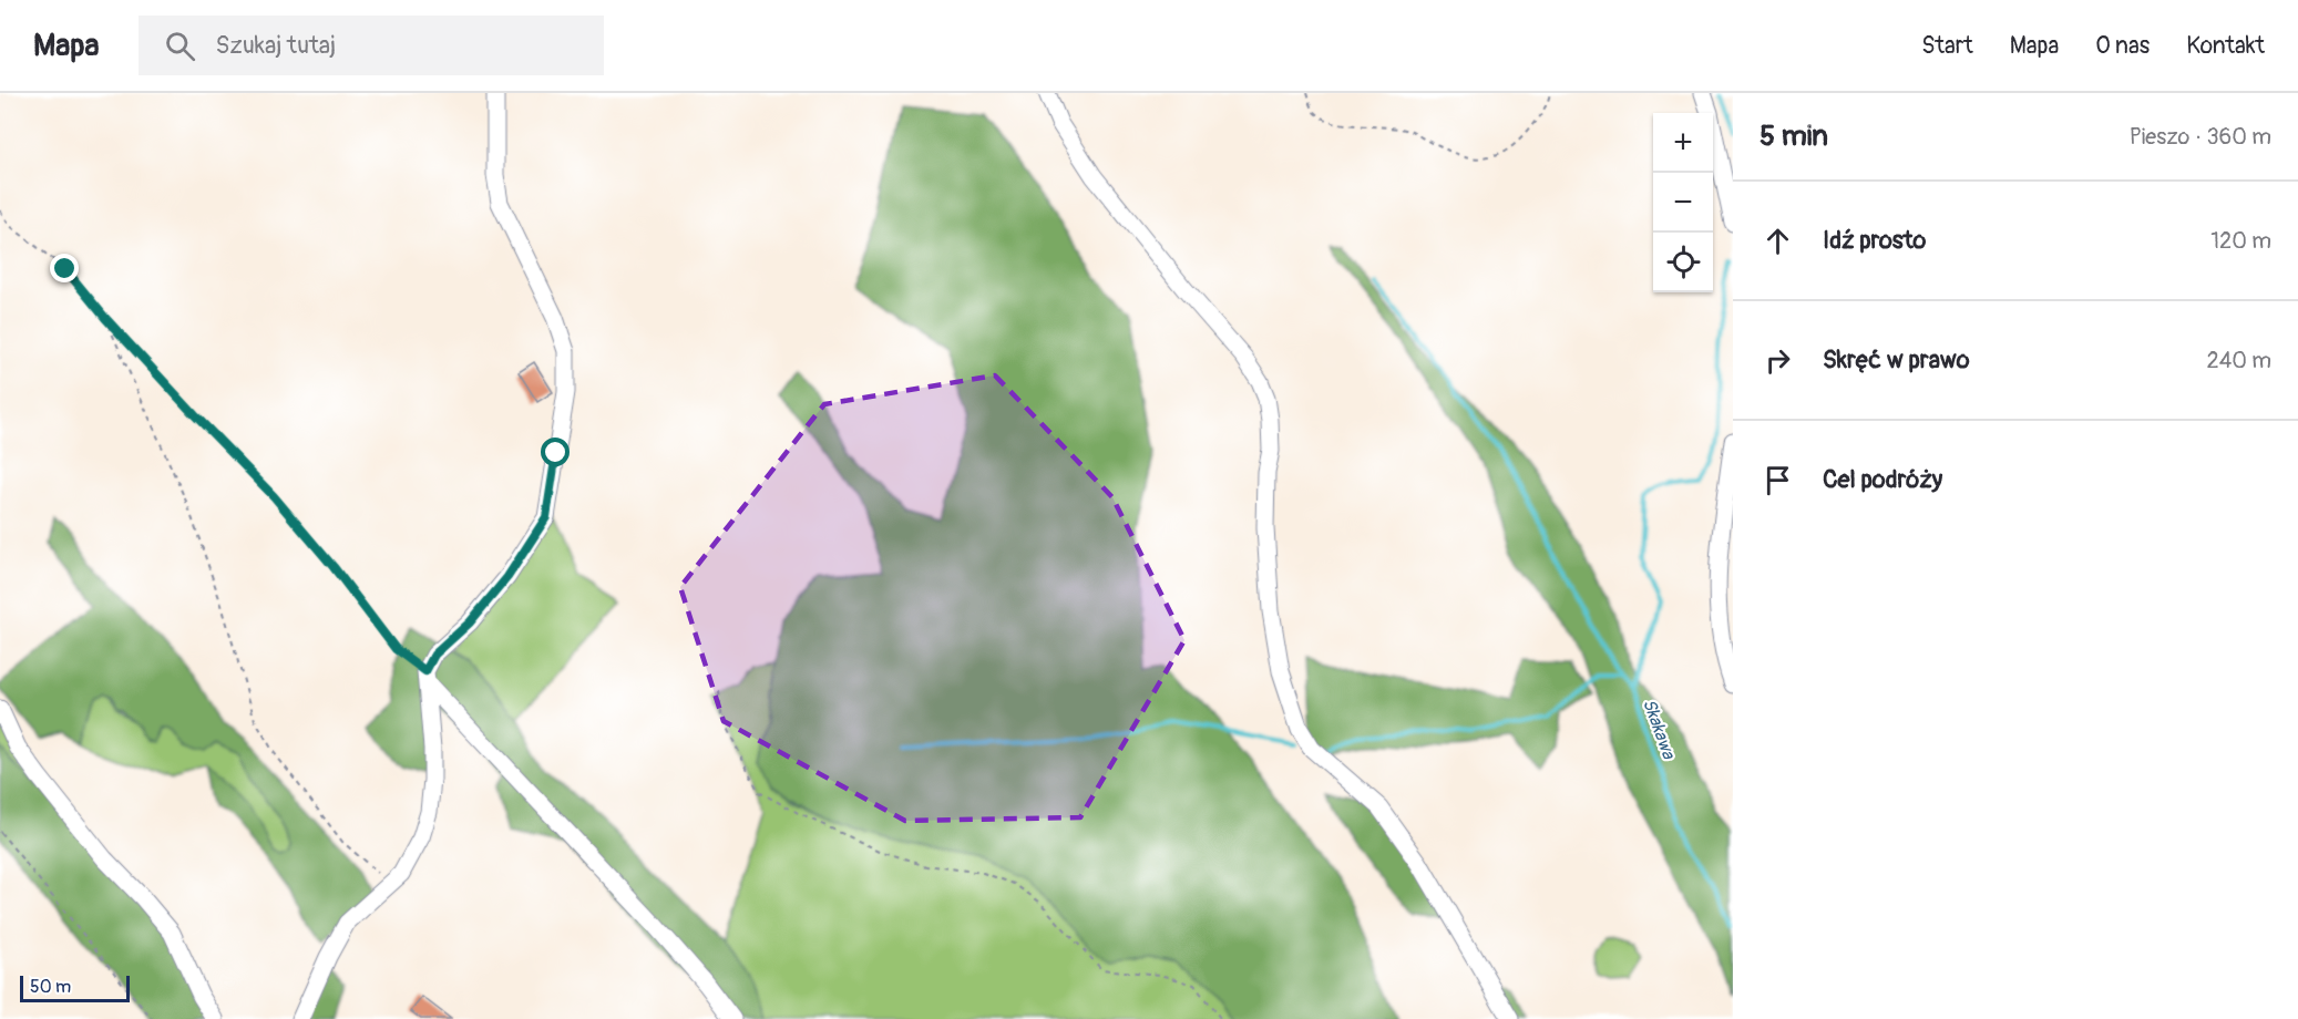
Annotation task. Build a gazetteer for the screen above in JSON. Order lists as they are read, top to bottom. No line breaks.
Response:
{"water":["Skakawa"],"scale_bar":"50 m","page":{"header":"Mapa","search":"Szukaj tutaj","nav":["Start","Mapa","O nas","Kontakt"],"heading":["5 min","Pieszo · 360 m"],"map_buttons":["+","−"],"list":[["Idź prosto","120 m"],["Skręć w prawo","240 m"],"Cel podróży"],"scale":"50 m"}}
